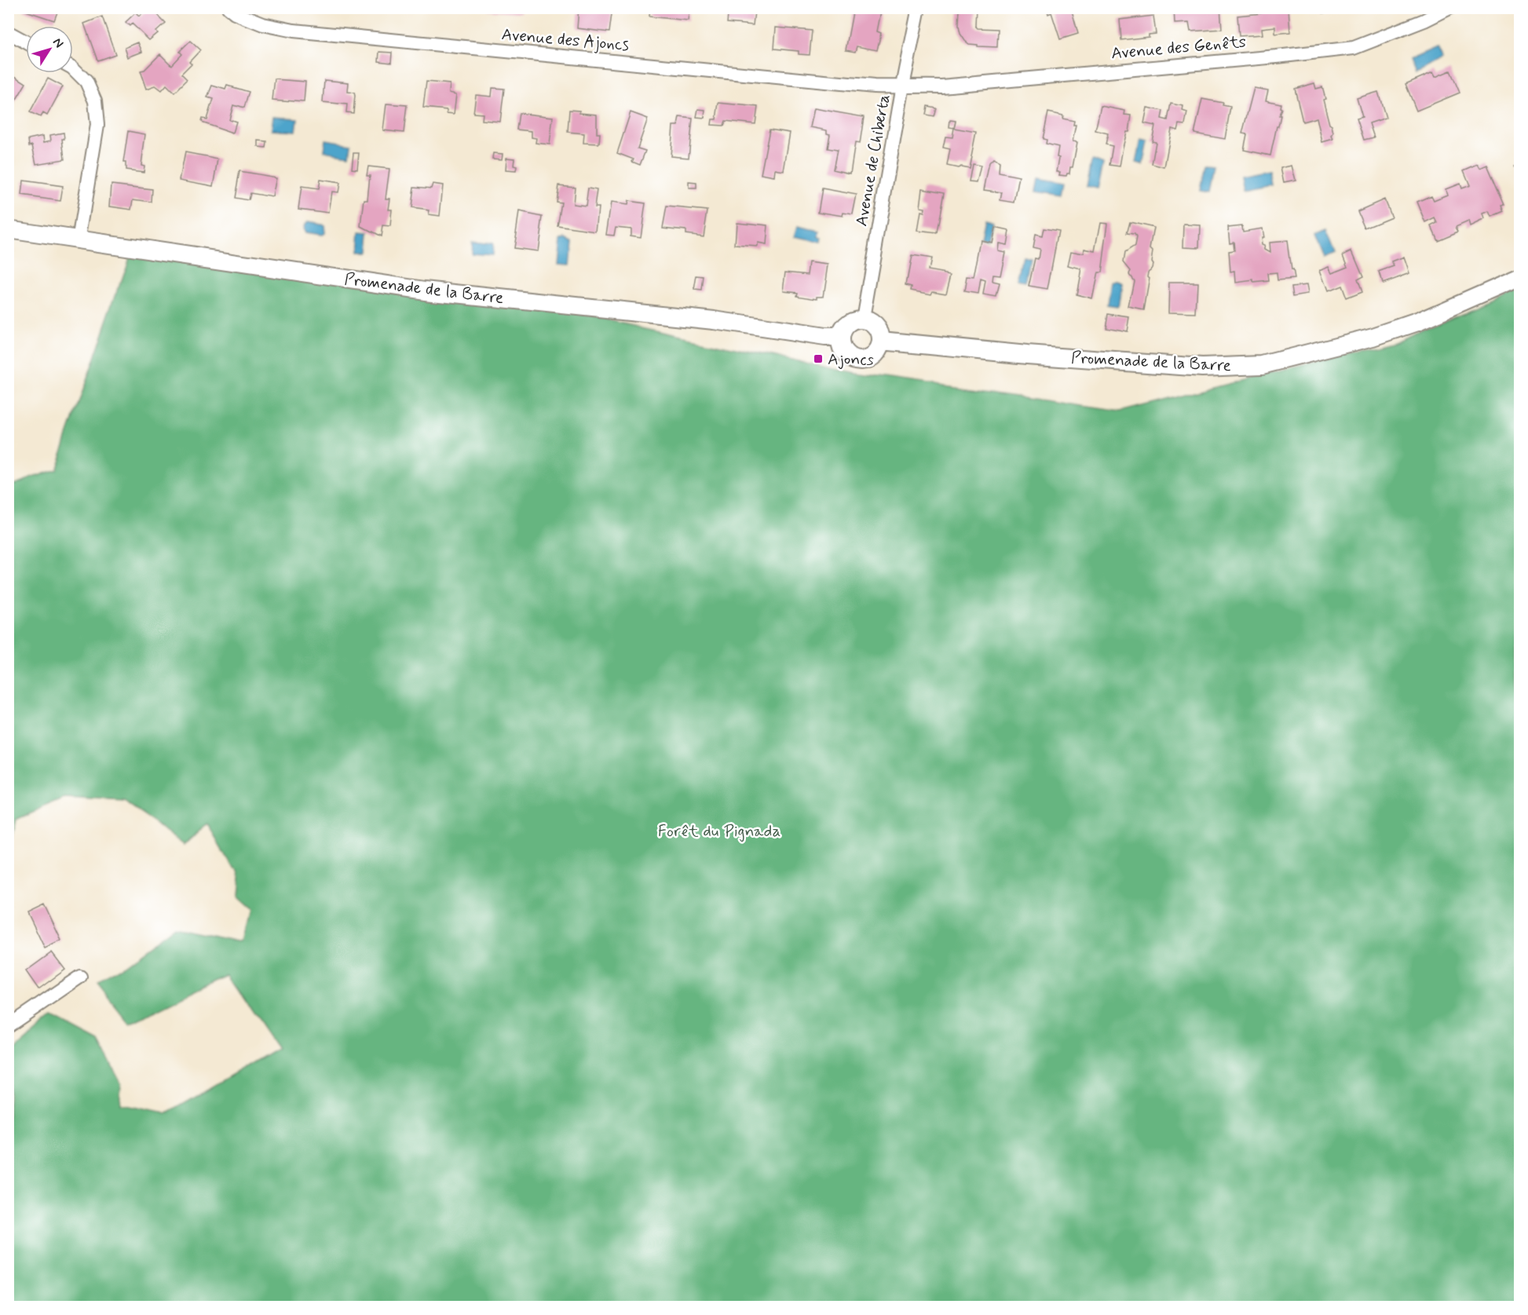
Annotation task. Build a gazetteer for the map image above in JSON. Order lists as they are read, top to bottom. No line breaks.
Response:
{"streets":{"main road":["Promenade de la Barre"],"street":["Avenue des Ajoncs","Avenue des Genêts","Avenue de Chiberta"]},"crossings":[["Avenue des Ajoncs","Avenue des Genêts"],["Avenue des Ajoncs","Avenue de Chiberta"],["Avenue des Genêts","Avenue de Chiberta"],["Avenue de Chiberta","Promenade de la Barre"]],"parks":["Forêt du Pignada"],"places":{"transit":["Ajoncs"]},"north":"top right"}
